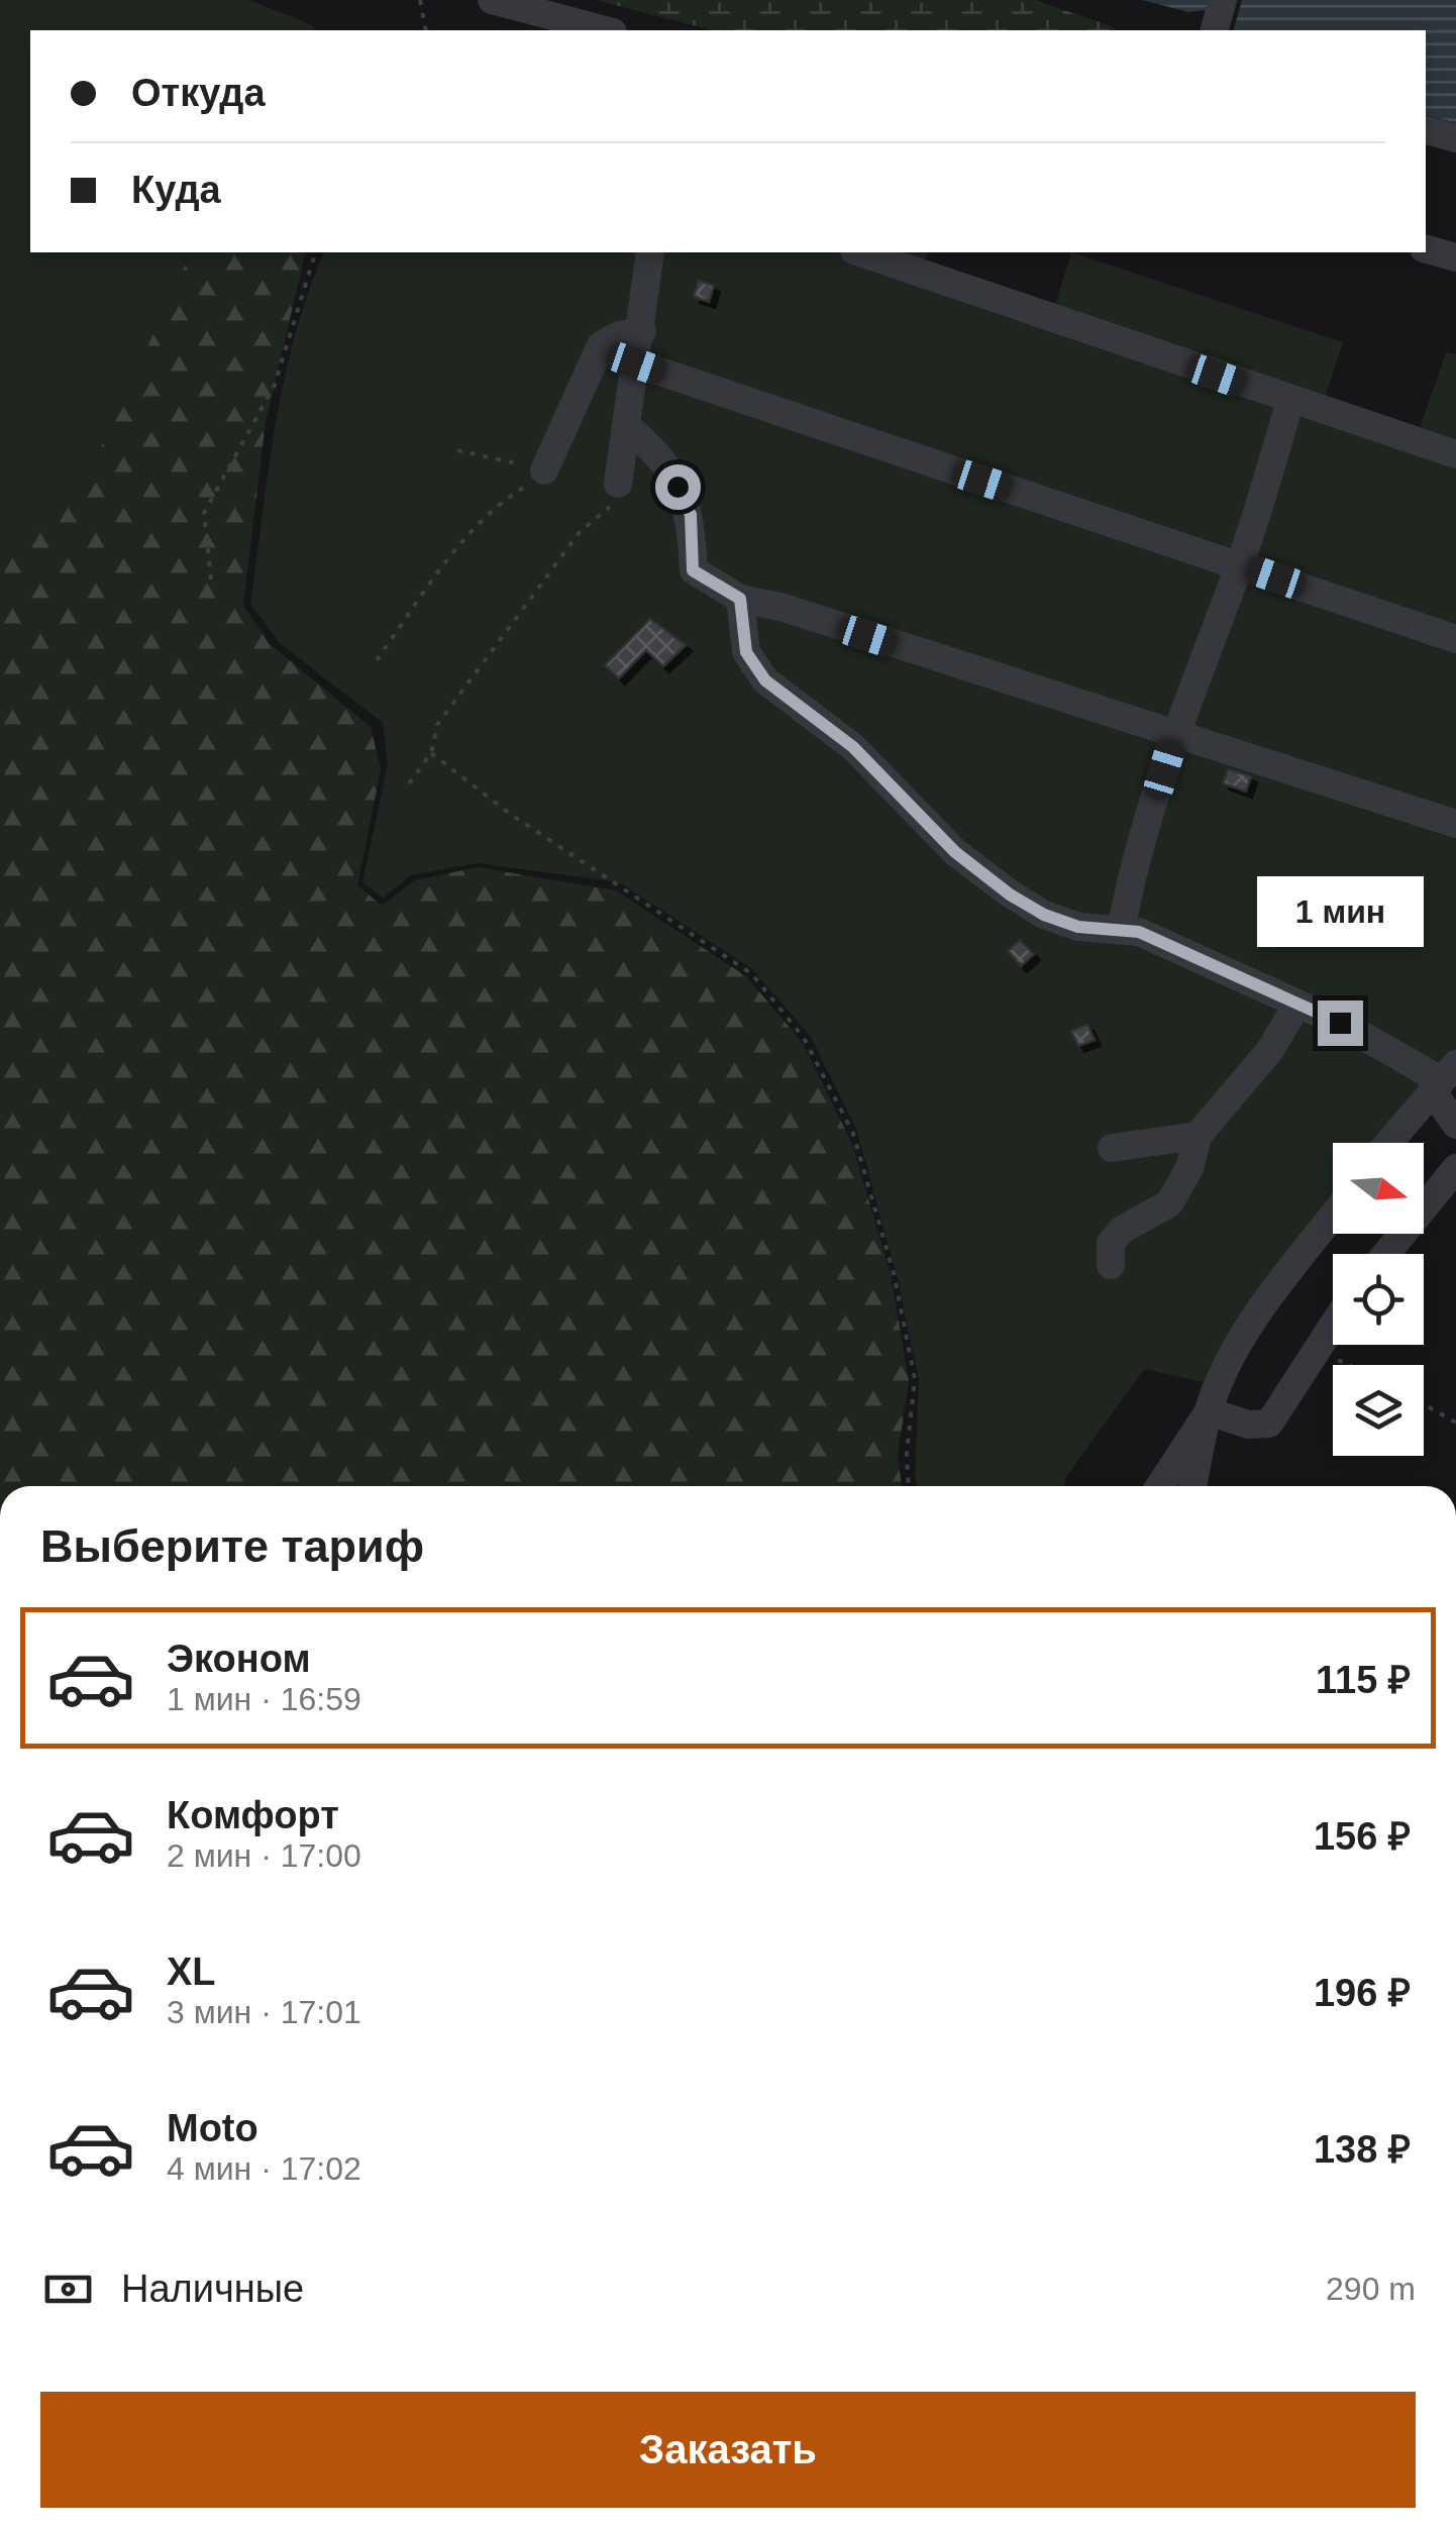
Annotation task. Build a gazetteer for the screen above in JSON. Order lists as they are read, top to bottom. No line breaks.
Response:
{"north":"right","page":{"banner":["Откуда","Куда"],"bubble":"1 мин","heading":"Выберите тариф","list":[{"name":"Эконом","note":"1 мин · 16:59","value":"115 ₽"},{"name":"Комфорт","note":"2 мин · 17:00","value":"156 ₽"},{"name":"XL","note":"3 мин · 17:01","value":"196 ₽"},{"name":"Moto","note":"4 мин · 17:02","value":"138 ₽"}],"pay":["Наличные","290 m"],"buttons":"Заказать"}}
